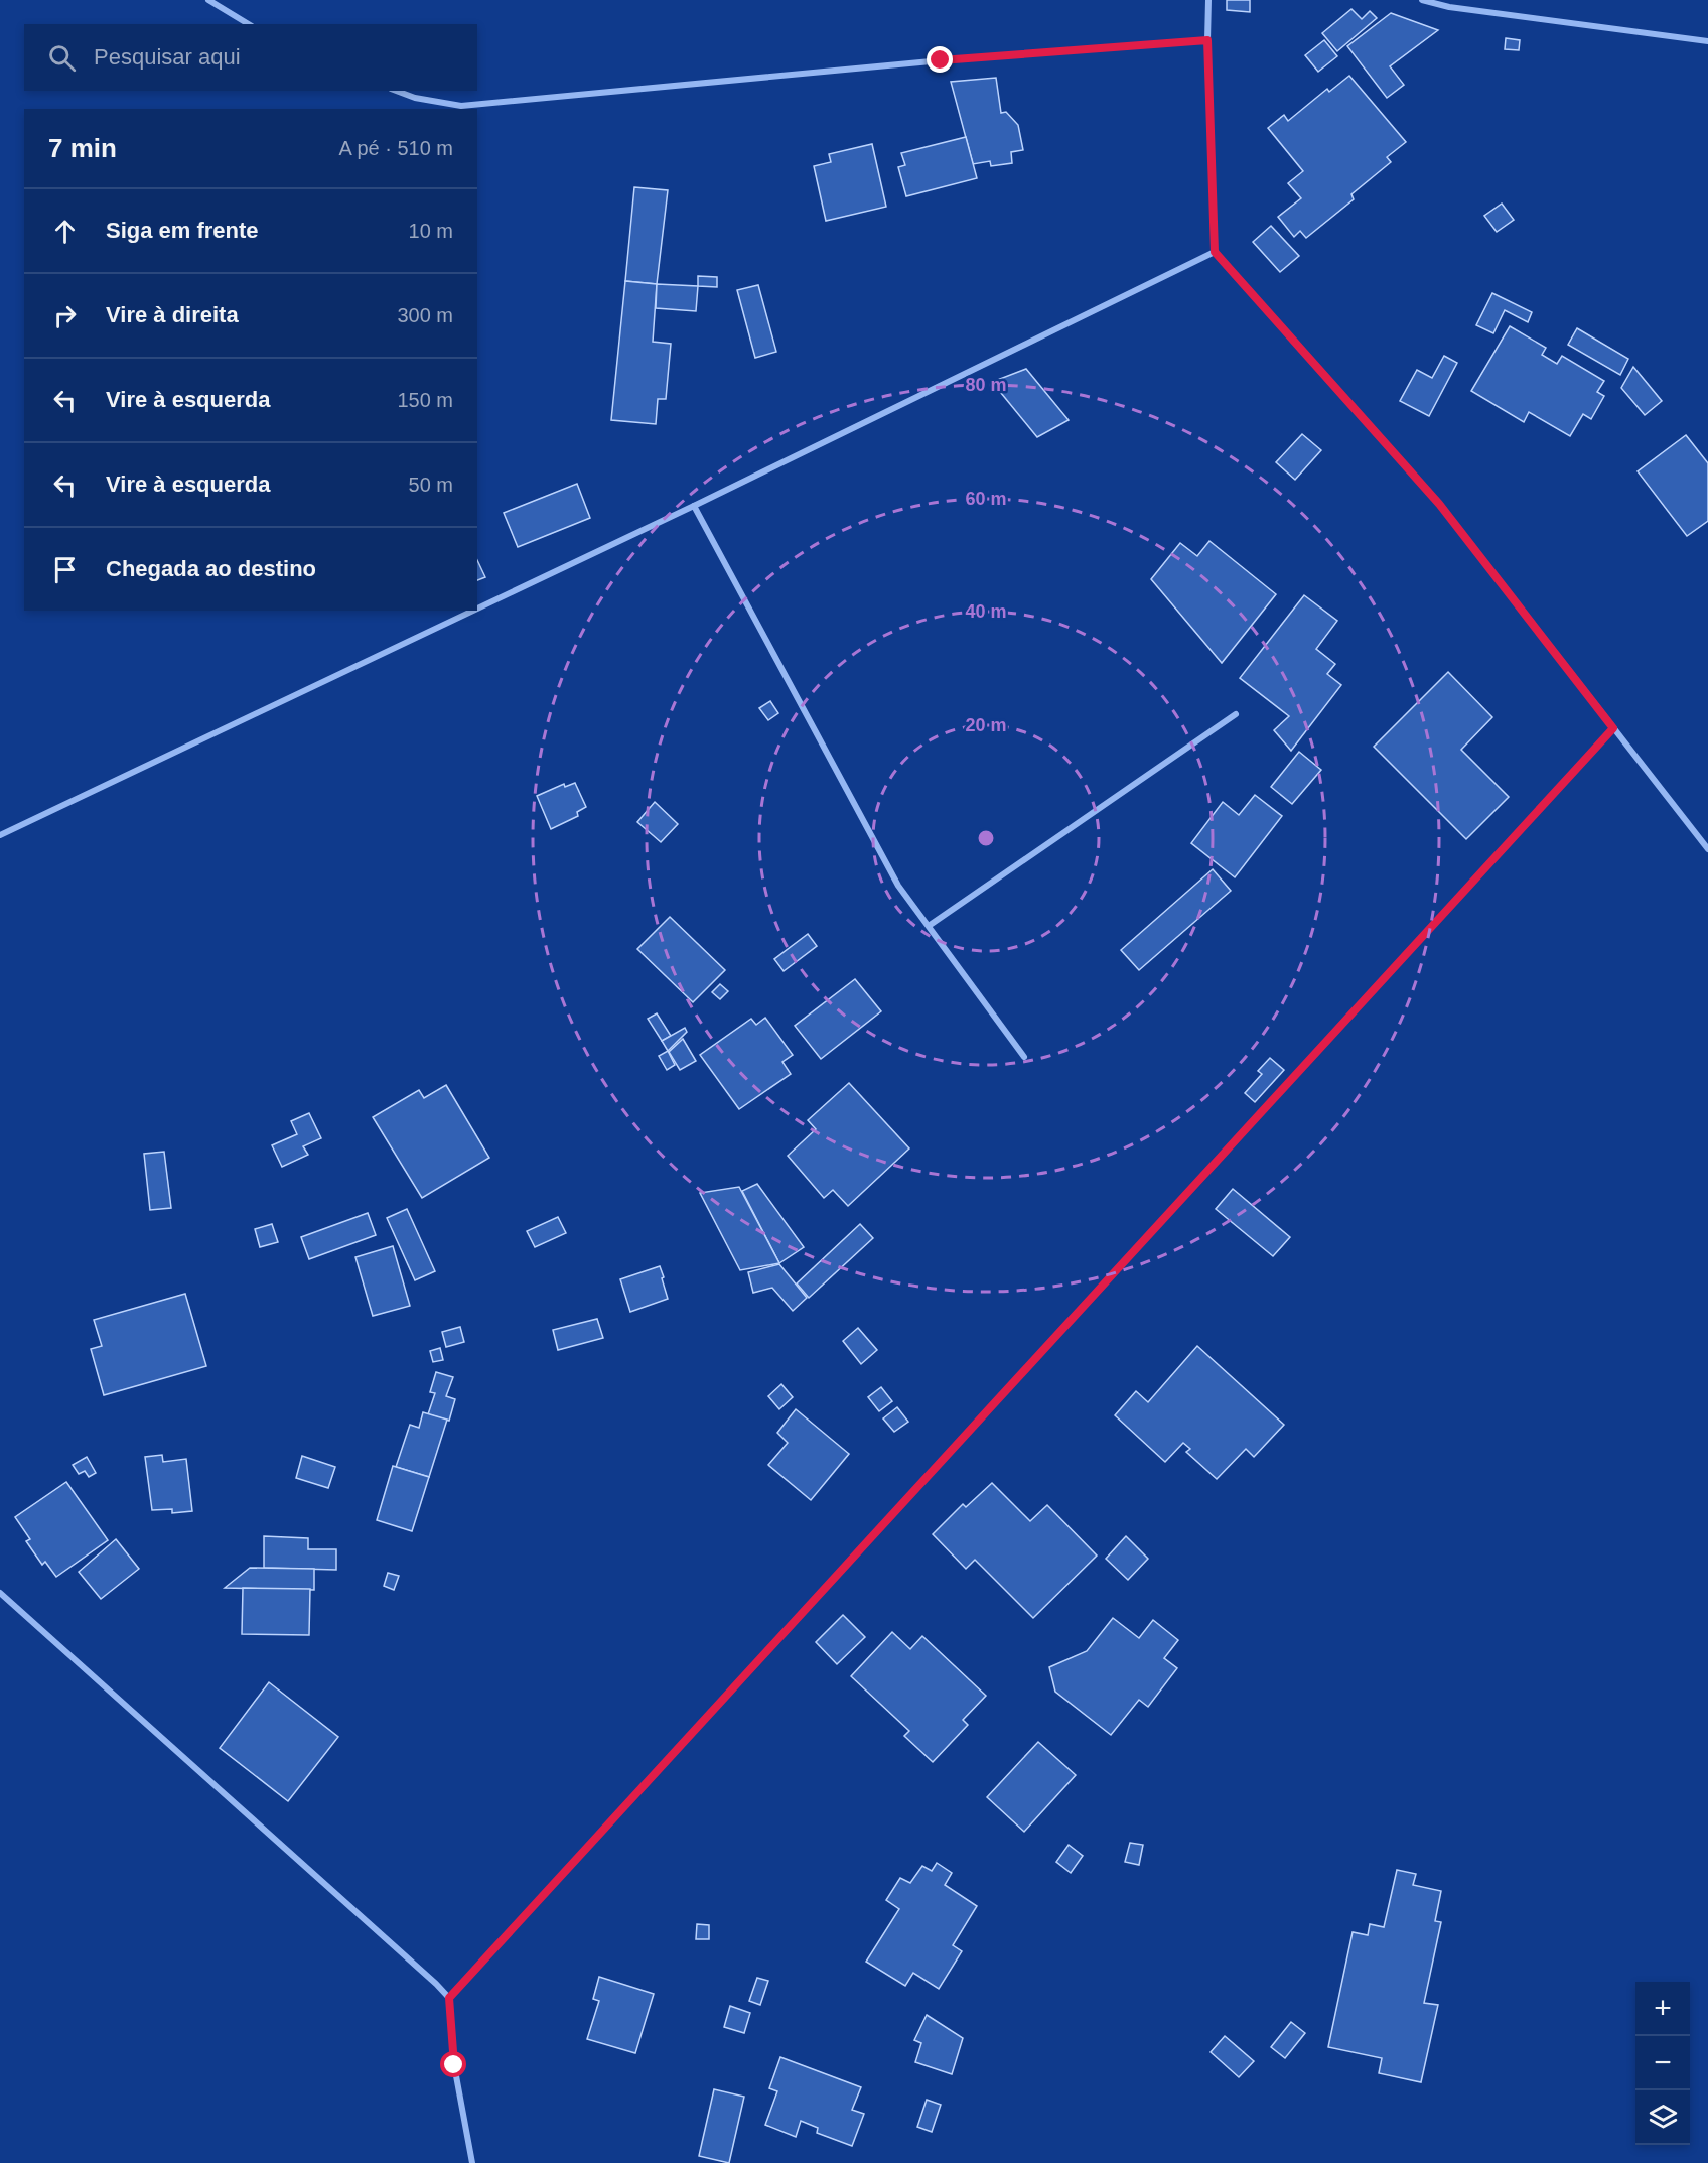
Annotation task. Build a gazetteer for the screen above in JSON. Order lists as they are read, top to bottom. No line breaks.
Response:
{"page":{"search":"Pesquisar aqui","heading":["7 min","A pé · 510 m"],"list":[["Siga em frente","10 m"],["Vire à direita","300 m"],["Vire à esquerda","150 m"],["Vire à esquerda","50 m"],"Chegada ao destino"],"map_buttons":["+","−"]},"rings":["80 m","60 m","40 m","20 m"]}
